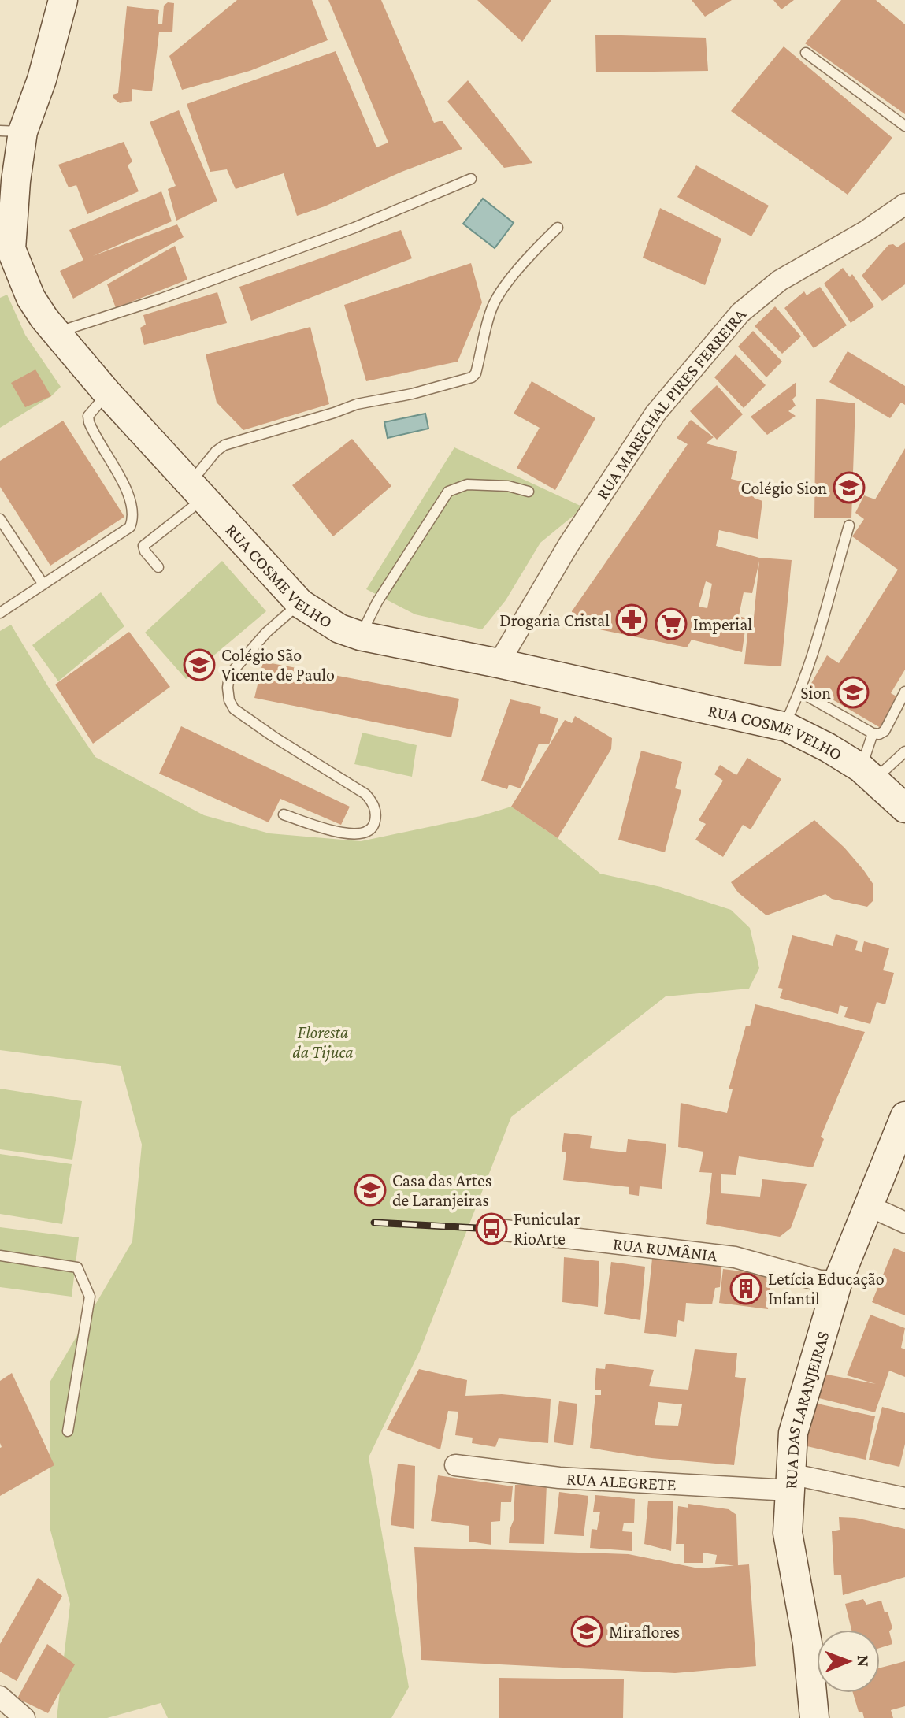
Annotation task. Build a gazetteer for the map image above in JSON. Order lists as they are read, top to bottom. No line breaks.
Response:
{"streets":{"main road":["RUA COSME VELHO","RUA DAS LARANJEIRAS"],"street":["RUA MARECHAL PIRES FERREIRA","RUA RUMÂNIA","RUA ALEGRETE"]},"crossings":[["RUA MARECHAL PIRES FERREIRA","RUA COSME VELHO"],["RUA RUMÂNIA","RUA DAS LARANJEIRAS"],["RUA DAS LARANJEIRAS","RUA ALEGRETE"]],"parks":["Floresta da Tijuca"],"places":{"school or university":["Colégio Sion","Colégio São Vicente de Paulo","Sion","Casa das Artes de Laranjeiras","Miraflores"],"pharmacy":["Drogaria Cristal"],"supermarket":["Imperial"],"bus stop":["Funicular RioArte"],"building":["Letícia Educação Infantil"]},"north":"right"}
